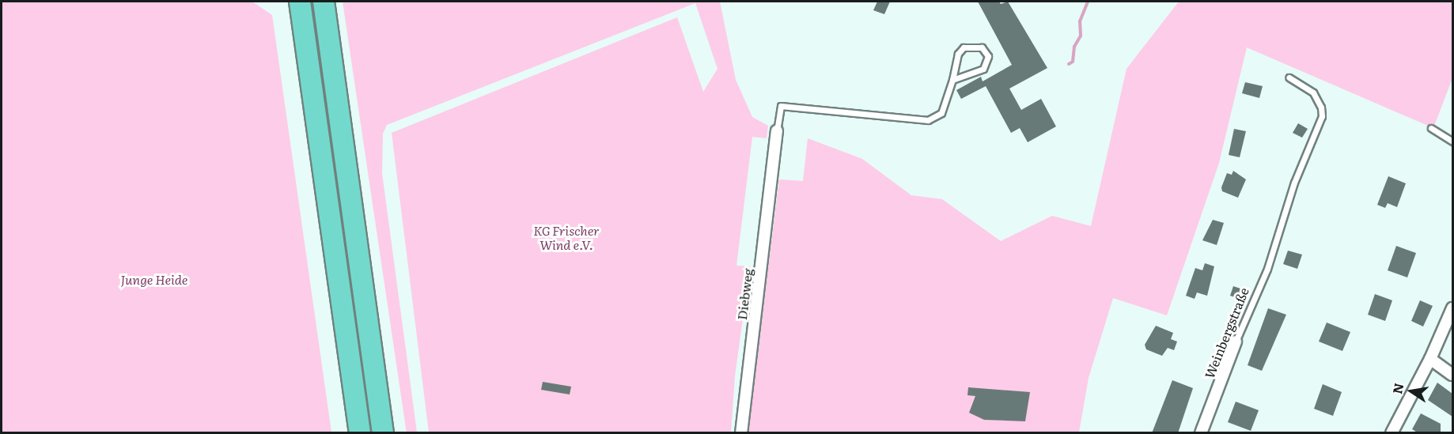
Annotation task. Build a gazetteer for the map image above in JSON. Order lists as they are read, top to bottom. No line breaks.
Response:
{"streets":{"street":["Diebweg","Weinbergstraße"]},"parks":["KG Frischer Wind e.V.","Junge Heide"],"north":"left"}
